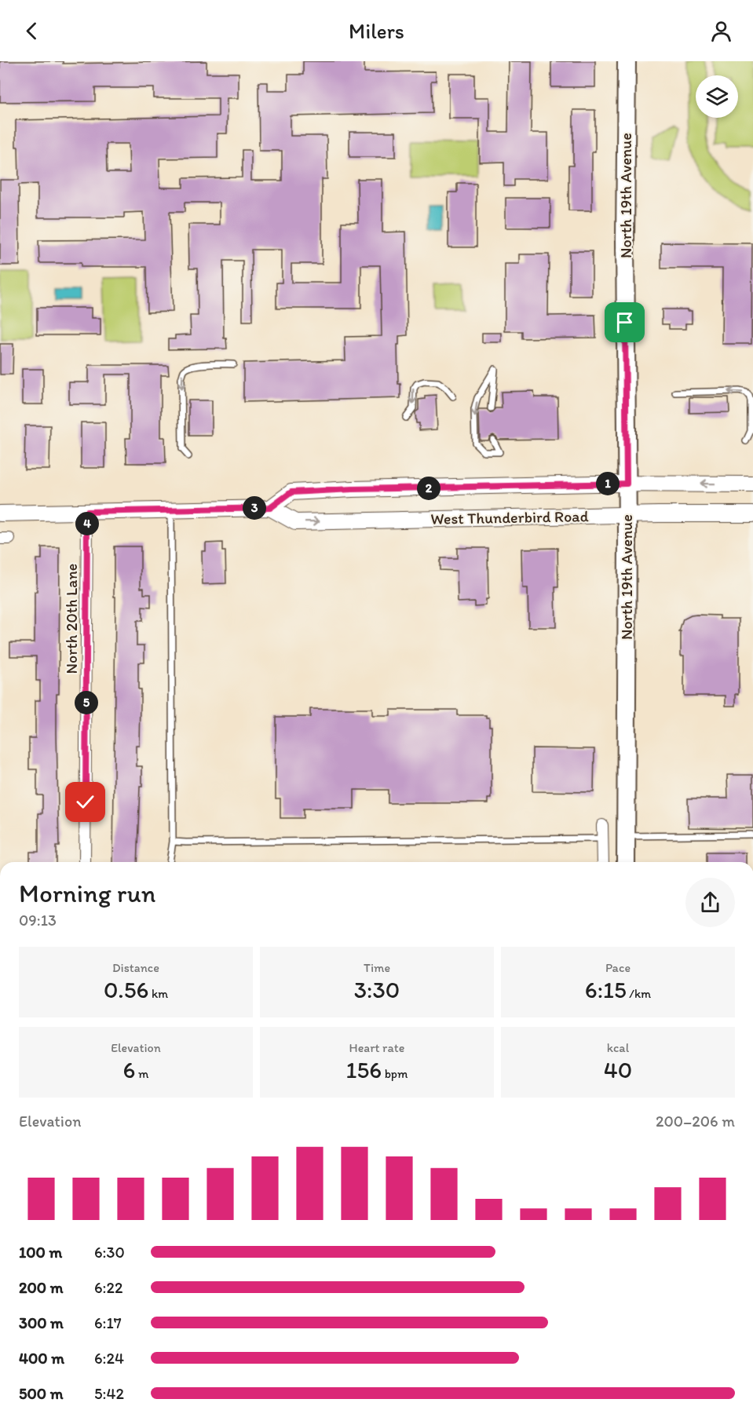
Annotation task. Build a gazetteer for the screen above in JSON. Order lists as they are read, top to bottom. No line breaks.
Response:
{"streets":{"main road":["North 19th Avenue","West Thunderbird Road"],"street":["North 20th Lane"]},"crossings":[["North 19th Avenue","West Thunderbird Road"]],"page":{"header":"Milers","pins":["1","2","3","4","5"],"heading":["Morning run","09:13"],"stats":[["Distance","0.56 km"],["Time","3:30"],["Pace","6:15 /km"],["Elevation","6 m"],["Heart rate","156 bpm"],["kcal","40"]],"chart":["Elevation","200–206 m"],"list":[{"name":"100 m","note":"6:30"},{"name":"200 m","note":"6:22"},{"name":"300 m","note":"6:17"},{"name":"400 m","note":"6:24"},{"name":"500 m","note":"5:42"}]}}
